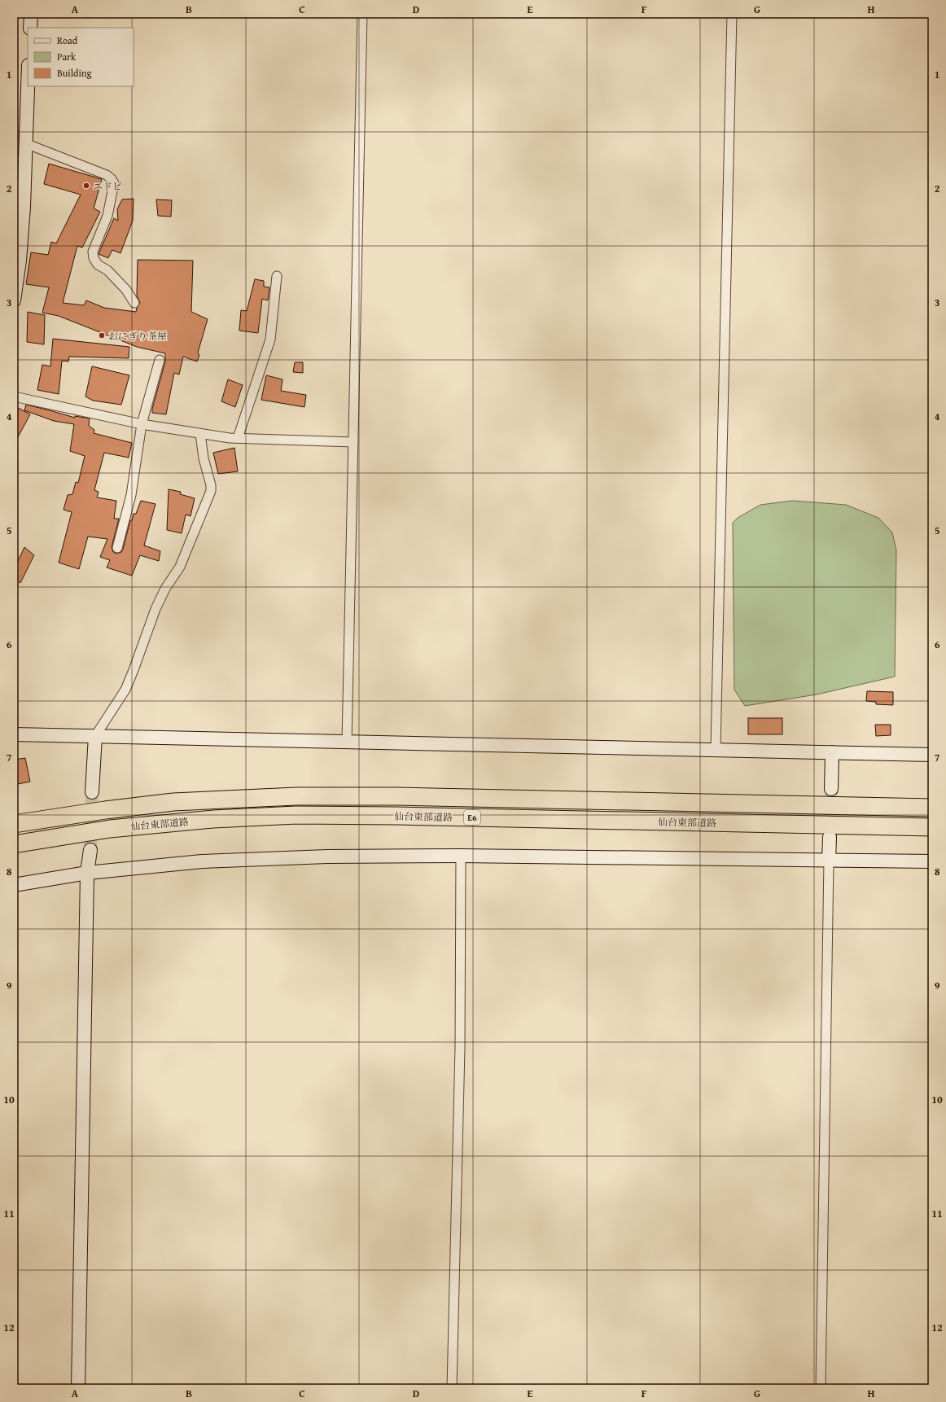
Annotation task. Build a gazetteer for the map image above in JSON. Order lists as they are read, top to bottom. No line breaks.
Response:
{"streets":{"highway":["仙台東部道路","E6"]},"places":["エドピ","おにぎり茶屋"],"legend":["Road","Park","Building"],"grid":{"columns":["A","B","C","D","E","F","G","H"],"rows":["1","2","3","4","5","6","7","8","9","10","11","12"]}}
